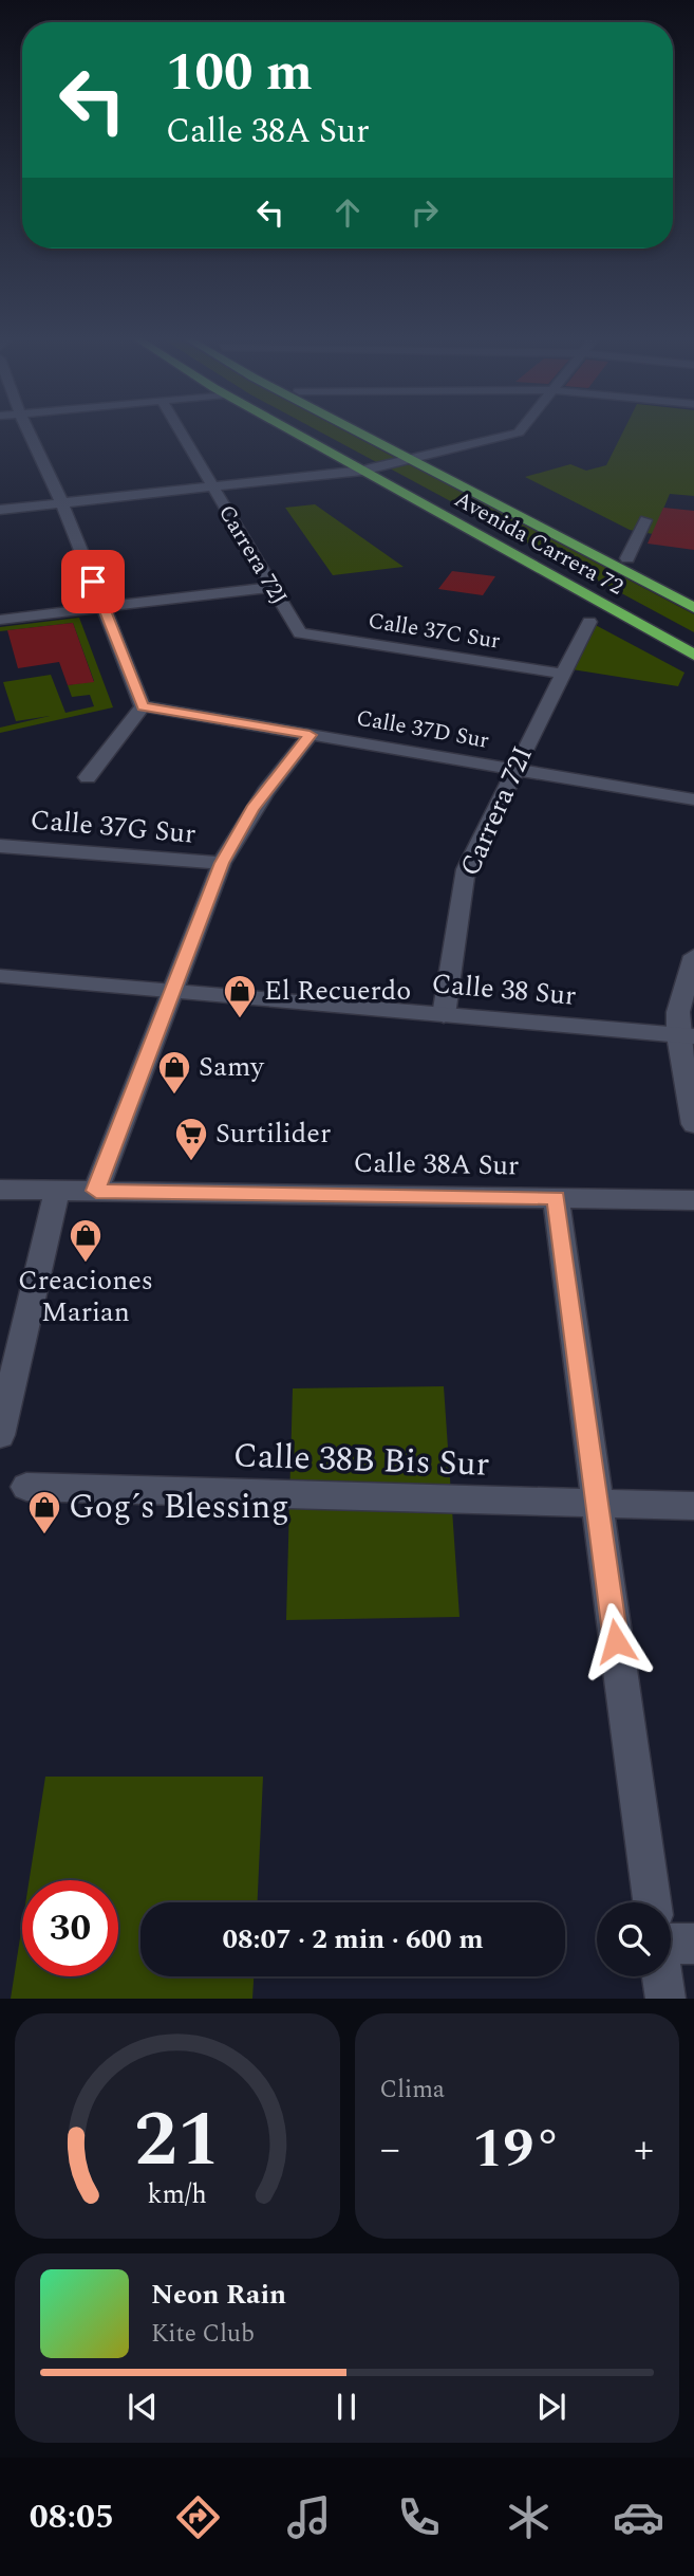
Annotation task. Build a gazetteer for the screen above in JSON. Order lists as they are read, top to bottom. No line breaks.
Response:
{"streets":{"highway":["Avenida Carrera 72"],"street":["Carrera 72J","Calle 37C Sur","Calle 37D Sur","Carrera 72I","Calle 37G Sur","Calle 38 Sur","Calle 38A Sur","Calle 38B Bis Sur"]},"crossings":[["Carrera 72J","Calle 37C Sur"],["Calle 37C Sur","Carrera 72I"],["Calle 37D Sur","Carrera 72I"],["Carrera 72I","Calle 38 Sur"]],"places":{"shop":["El Recuerdo","Samy","Creaciones Marian","Gog´s Blessing"],"supermarket":["Surtilider"]},"page":{"turn":["100 m","Calle 38A Sur"],"limit":"30","trip":"08:07 · 2 min · 600 m","tile":"Clima","heat":["−","19°","+"],"song":["Neon Rain","Kite Club"],"tabs":"08:05","gauge":["21","km/h"]}}
